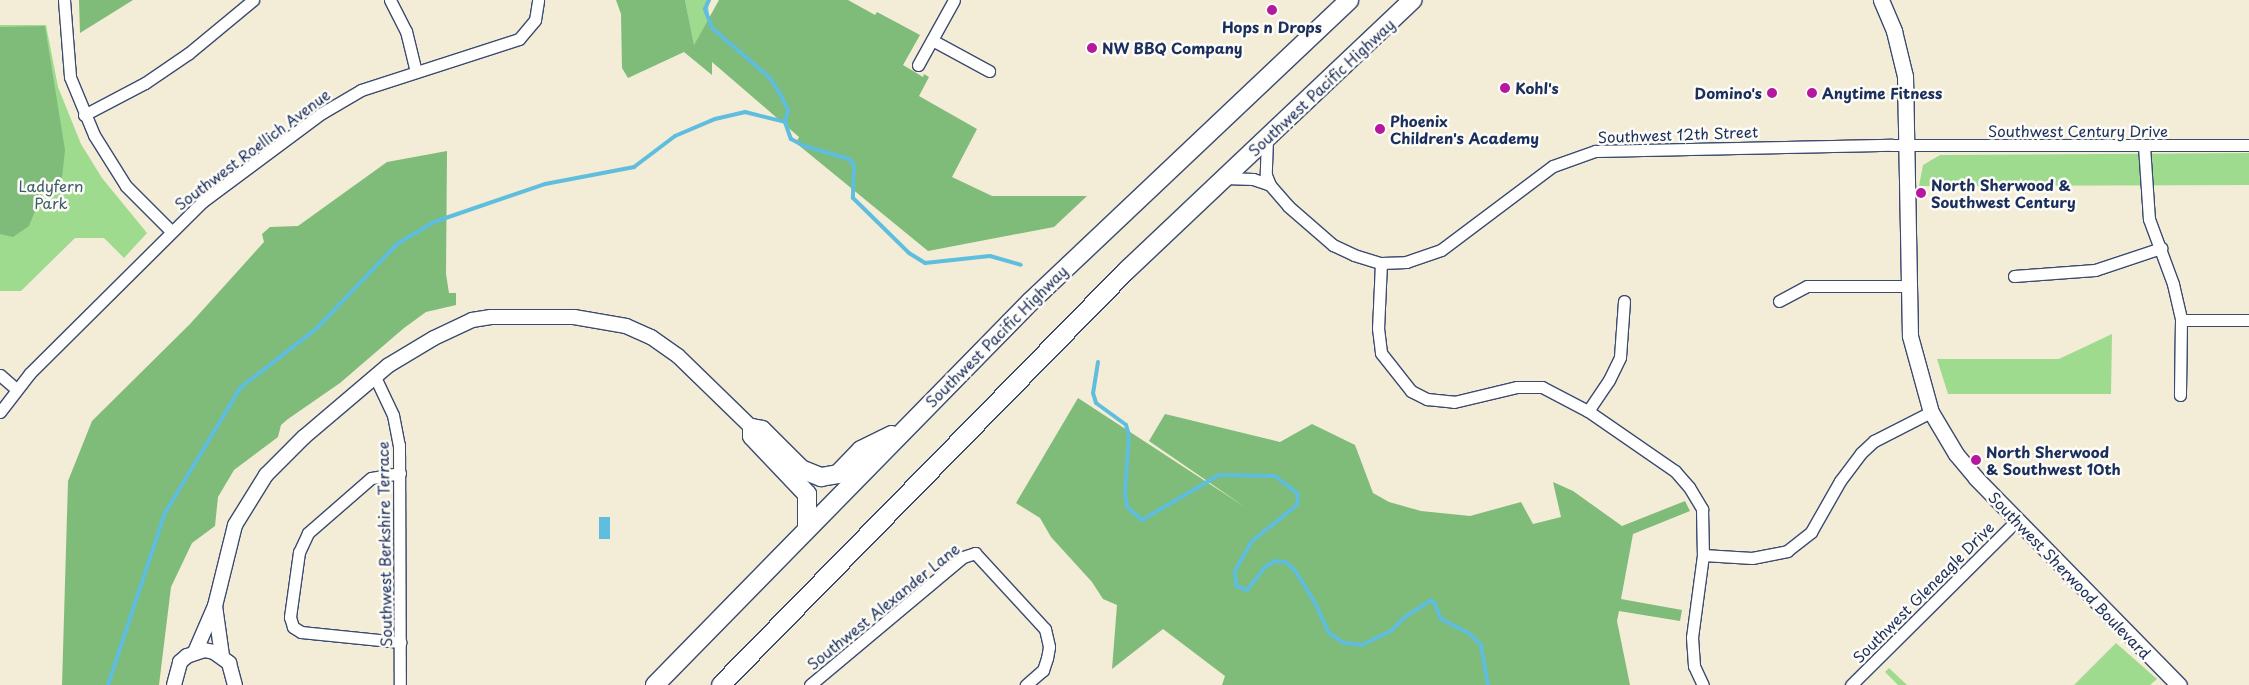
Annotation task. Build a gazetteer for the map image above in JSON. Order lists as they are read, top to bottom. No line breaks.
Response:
{"streets":{"highway":["Southwest Pacific Highway"],"main road":["Southwest Sherwood Boulevard"],"street":["Southwest Century Drive","Southwest 12th Street","Southwest Roellich Avenue","Southwest Berkshire Terrace","Southwest Gleneagle Drive","Southwest Alexander Lane"]},"crossings":[["Southwest Century Drive","Southwest 12th Street"],["Southwest Century Drive","Southwest Sherwood Boulevard"],["Southwest 12th Street","Southwest Sherwood Boulevard"],["Southwest Sherwood Boulevard","Southwest Gleneagle Drive"]],"parks":["Ladyfern Park"],"places":["Hops n Drops","NW BBQ Company","Kohl's","Domino's","Anytime Fitness","Phoenix Children's Academy","North Sherwood & Southwest Century","North Sherwood & Southwest 10th"]}
